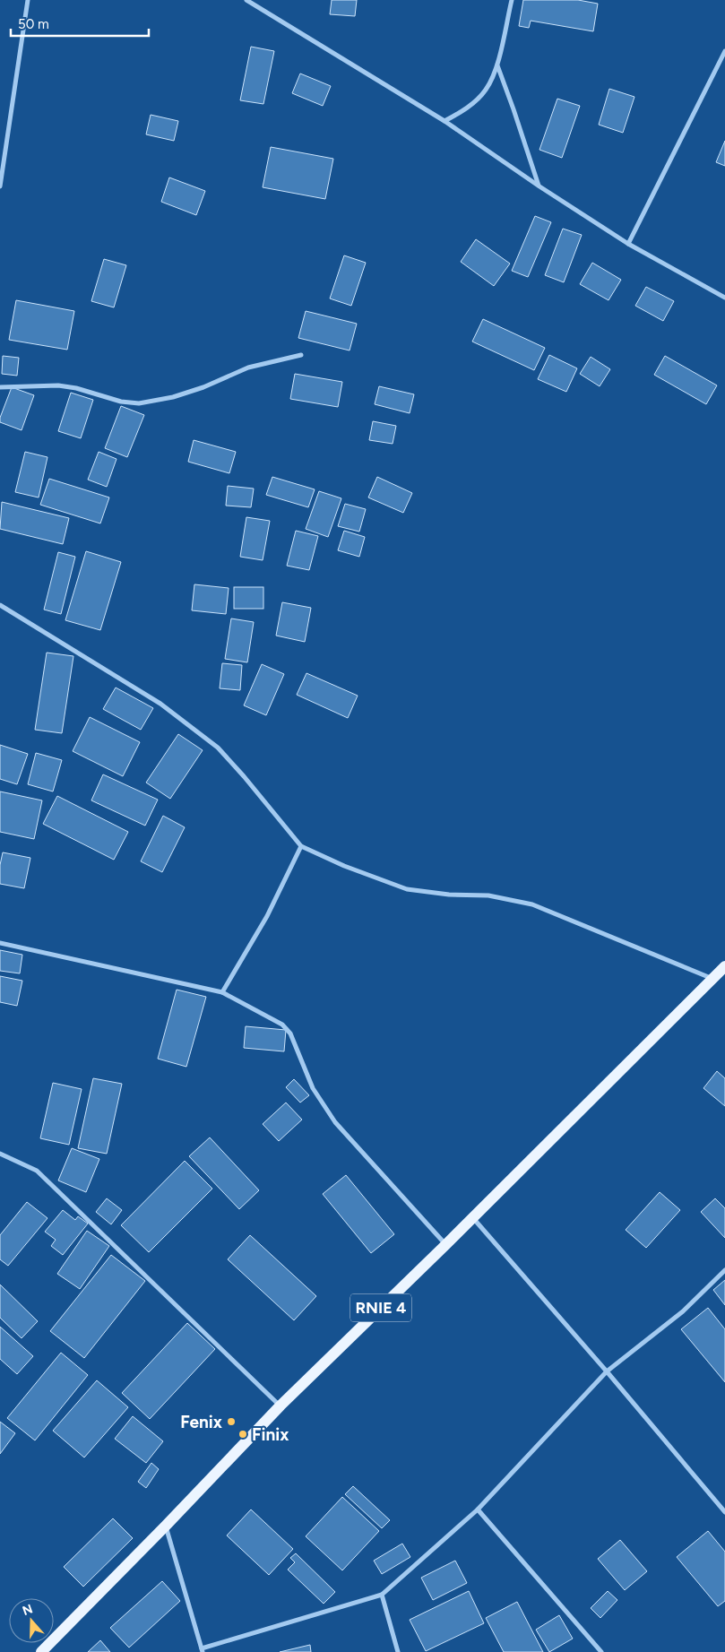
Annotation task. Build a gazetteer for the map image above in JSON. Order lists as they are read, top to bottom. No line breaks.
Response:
{"streets":{"main road":["RNIE 4"]},"places":["Fenix","Finix"],"scale_bar":"50 m","north":"top"}
